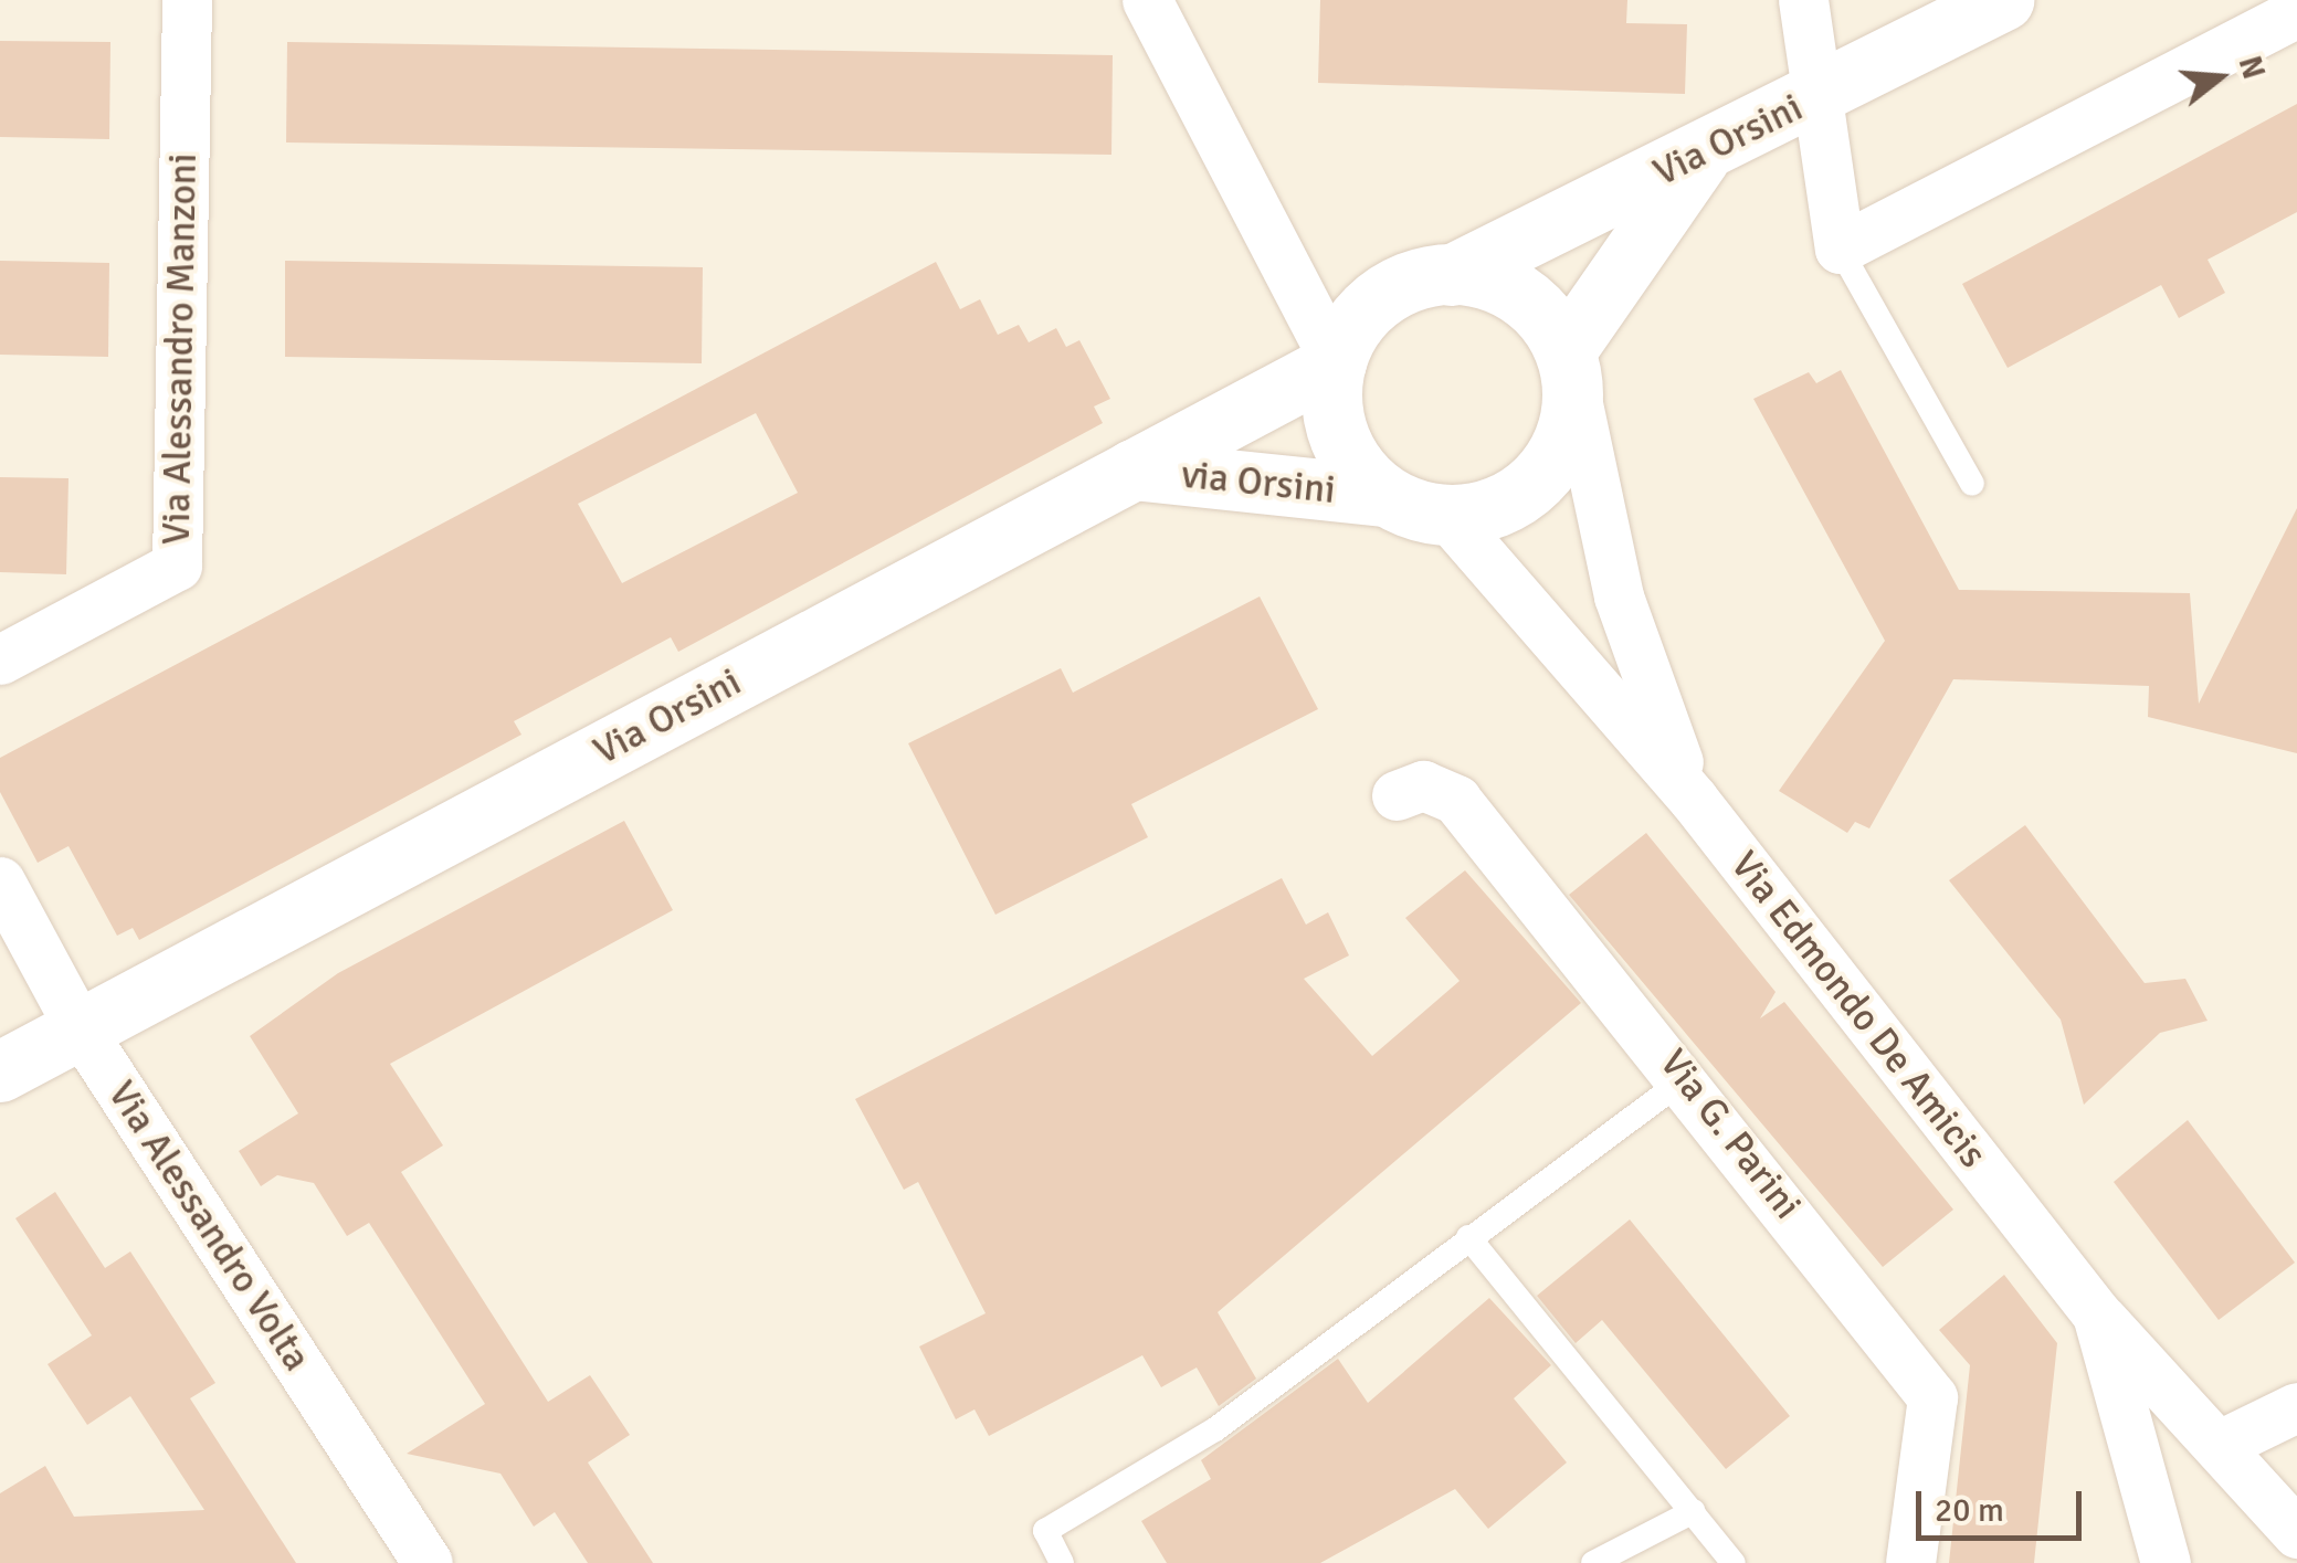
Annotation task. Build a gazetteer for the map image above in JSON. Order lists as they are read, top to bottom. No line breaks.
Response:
{"streets":{"main road":["Via Orsini","via Orsini"],"street":["Via Alessandro Manzoni","Via Edmondo De Amicis","Via G. Parini","Via Alessandro Volta"]},"crossings":[["Via Orsini","via Orsini"],["Via Orsini","Via Edmondo De Amicis"],["Via Orsini","Via Alessandro Volta"],["via Orsini","Via Edmondo De Amicis"]],"scale_bar":"20 m","north":"right"}
